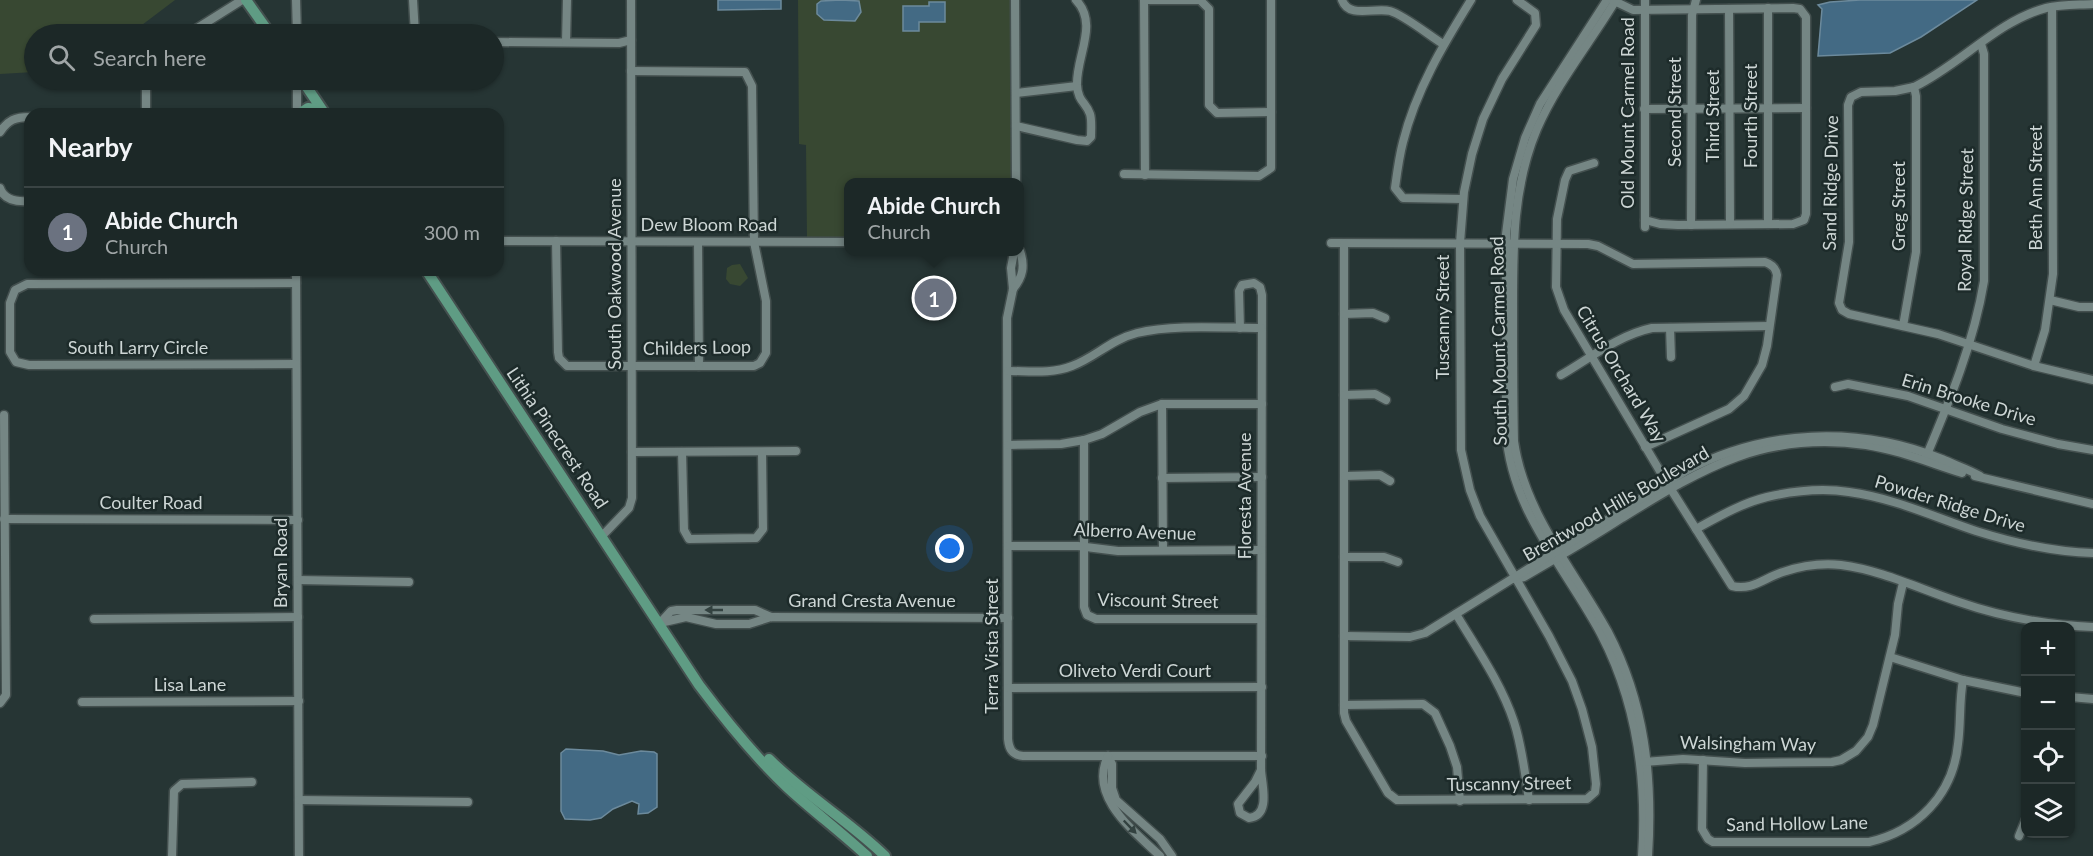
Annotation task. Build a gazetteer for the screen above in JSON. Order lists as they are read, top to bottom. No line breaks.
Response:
{"streets":{"main road":["Lithia Pinecrest Road"],"street":["Second Street","Old Mount Carmel Road","Third Street","Fourth Street","Sand Ridge Drive","Beth Ann Street","Greg Street","Royal Ridge Street","Dew Bloom Road","South Oakwood Avenue","Tuscanny Street","South Mount Carmel Road","South Larry Circle","Childers Loop","Citrus Orchard Way","Erin Brooke Drive","Floresta Avenue","Coulter Road","Brentwood Hills Boulevard","Powder Ridge Drive","Alberro Avenue","Bryan Road","Grand Cresta Avenue","Viscount Street","Terra Vista Street","Oliveto Verdi Court","Lisa Lane","Walsingham Way","Sand Hollow Lane"]},"crossings":[["Second Street","Old Mount Carmel Road"],["Sand Ridge Drive","Beth Ann Street"],["Sand Ridge Drive","Greg Street"],["Sand Ridge Drive","Royal Ridge Street"],["Royal Ridge Street","Erin Brooke Drive"],["Royal Ridge Street","Brentwood Hills Boulevard"],["Dew Bloom Road","South Oakwood Avenue"],["Dew Bloom Road","Childers Loop"],["South Oakwood Avenue","Childers Loop"],["South Oakwood Avenue","Lithia Pinecrest Road"],["Tuscanny Street","Brentwood Hills Boulevard"],["South Mount Carmel Road","Brentwood Hills Boulevard"],["South Mount Carmel Road","Walsingham Way"],["South Larry Circle","Bryan Road"],["Citrus Orchard Way","Brentwood Hills Boulevard"],["Citrus Orchard Way","Powder Ridge Drive"],["Citrus Orchard Way","Walsingham Way"],["Lithia Pinecrest Road","Grand Cresta Avenue"],["Floresta Avenue","Alberro Avenue"],["Floresta Avenue","Viscount Street"],["Floresta Avenue","Terra Vista Street"],["Floresta Avenue","Oliveto Verdi Court"],["Coulter Road","Bryan Road"],["Alberro Avenue","Viscount Street"],["Alberro Avenue","Terra Vista Street"],["Bryan Road","Lisa Lane"],["Grand Cresta Avenue","Terra Vista Street"],["Terra Vista Street","Oliveto Verdi Court"],["Walsingham Way","Sand Hollow Lane"]],"page":{"search":"Search here","heading":"Nearby","popup":["Abide Church","Church"],"list":[{"mark":"1","name":"Abide Church","note":"Church","value":"300 m"}],"pins":"1","map_buttons":["+","−"]}}
